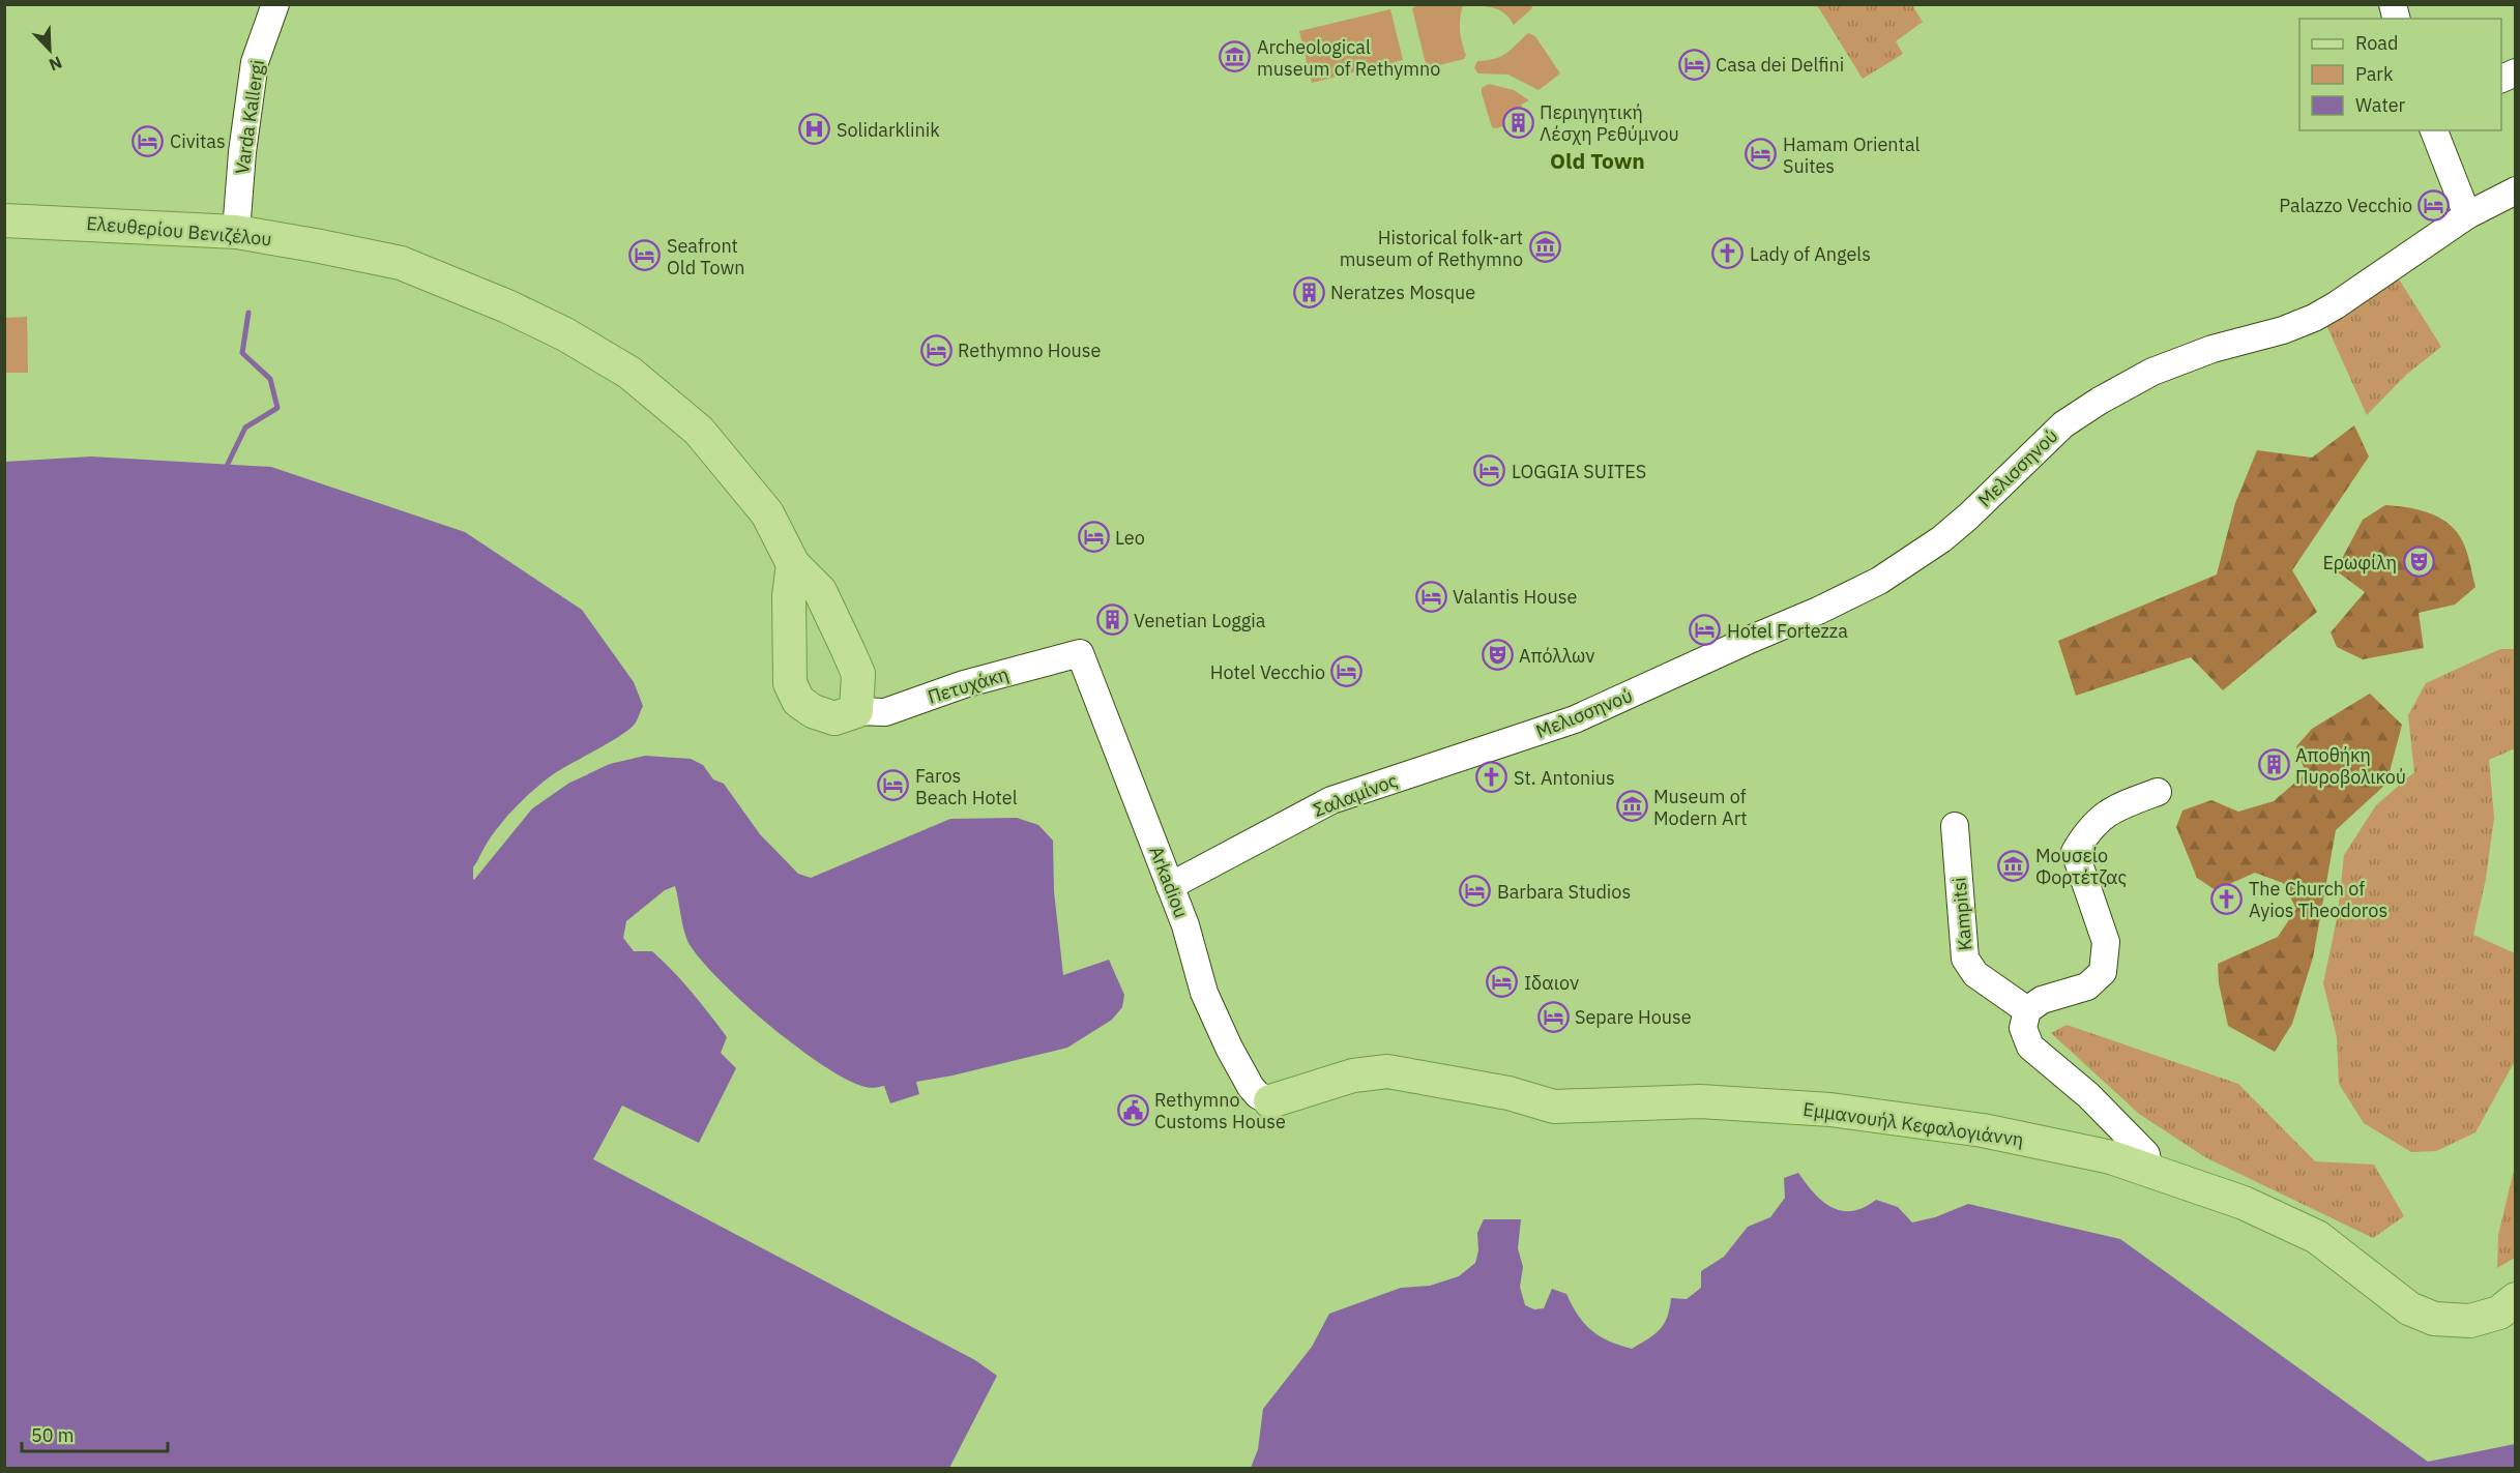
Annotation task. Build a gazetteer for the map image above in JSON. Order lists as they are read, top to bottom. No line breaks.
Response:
{"streets":{"main road":["Ελευθερίου Βενιζέλου","Εμμανουήλ Κεφαλογιάννη"],"street":["Varda Kallergi","Μελισσηνού","Πετυχάκη","Σαλαμίνος","Arkadiou","Kampitsi"]},"crossings":[["Varda Kallergi","Ελευθερίου Βενιζέλου"],["Ελευθερίου Βενιζέλου","Πετυχάκη"],["Μελισσηνού","Σαλαμίνος"],["Πετυχάκη","Arkadiou"],["Σαλαμίνος","Arkadiou"],["Arkadiou","Εμμανουήλ Κεφαλογιάννη"]],"districts":["Old Town"],"places":{"museum":["Archeological museum of Rethymno","Historical folk-art museum of Rethymno","Museum of Modern Art","Μουσείο Φορτέτζας"],"hotel":["Casa dei Delfini","Civitas","Hamam Oriental Suites","Palazzo Vecchio","Seafront Old Town","Rethymno House","LOGGIA SUITES","Leo","Valantis House","Hotel Fortezza","Hotel Vecchio","Faros Beach Hotel","Barbara Studios","Ιδαιον","Separe House"],"building":["Περιηγητική Λέσχη Ρεθύμνου","Neratzes Mosque","Venetian Loggia","Αποθήκη Πυροβολικού"],"hospital":["Solidarklinik"],"church":["Lady of Angels","St. Antonius","The Church of Ayios Theodoros"],"theatre":["Ερωφίλη","Απόλλων"],"public building":["Rethymno Customs House"]},"legend":["Road","Park","Water"],"scale_bar":"50 m","north":"bottom right"}
